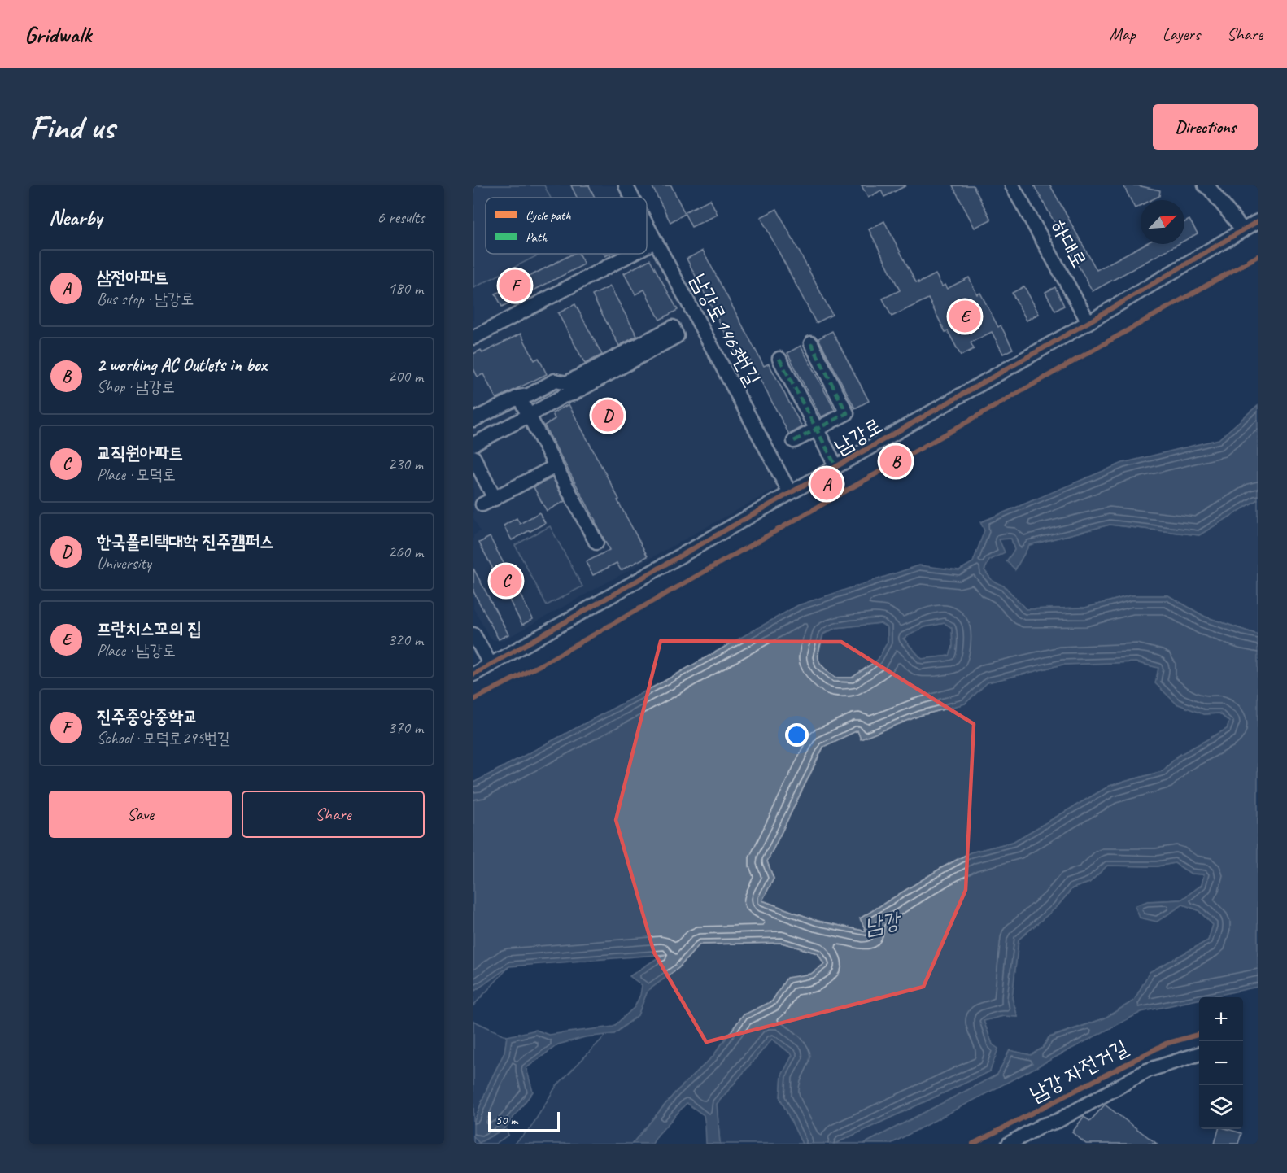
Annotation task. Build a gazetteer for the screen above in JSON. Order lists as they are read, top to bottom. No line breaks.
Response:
{"streets":{"street":["하대로","남강로1463번길","남강로"],"cycle path":["남강 자전거길"]},"crossings":[["하대로","남강로"],["남강로1463번길","남강로"]],"water":["남강"],"legend":["Cycle path","Path"],"scale_bar":"50 m","north":"top right","page":{"header":"Gridwalk","nav":["Map","Layers","Share"],"buttons":["Directions",["Save","Share"]],"title":"Find us","heading":["Nearby","6 results"],"list":[{"mark":"A","name":"삼전아파트","note":"Bus stop · 남강로","value":"180 m"},{"mark":"B","name":"2 working AC Outlets in box","note":"Shop · 남강로","value":"200 m"},{"mark":"C","name":"교직원아파트","note":"Place · 모덕로","value":"230 m"},{"mark":"D","name":"한국폴리택대학 진주캠퍼스","note":"University","value":"260 m"},{"mark":"E","name":"프란치스꼬의 집","note":"Place · 남강로","value":"320 m"},{"mark":"F","name":"진주중앙중학교","note":"School · 모덕로295번길","value":"370 m"}],"pins":["F","E","D","B","A","C"],"map_buttons":["+","−"],"scale":"50 m"}}
